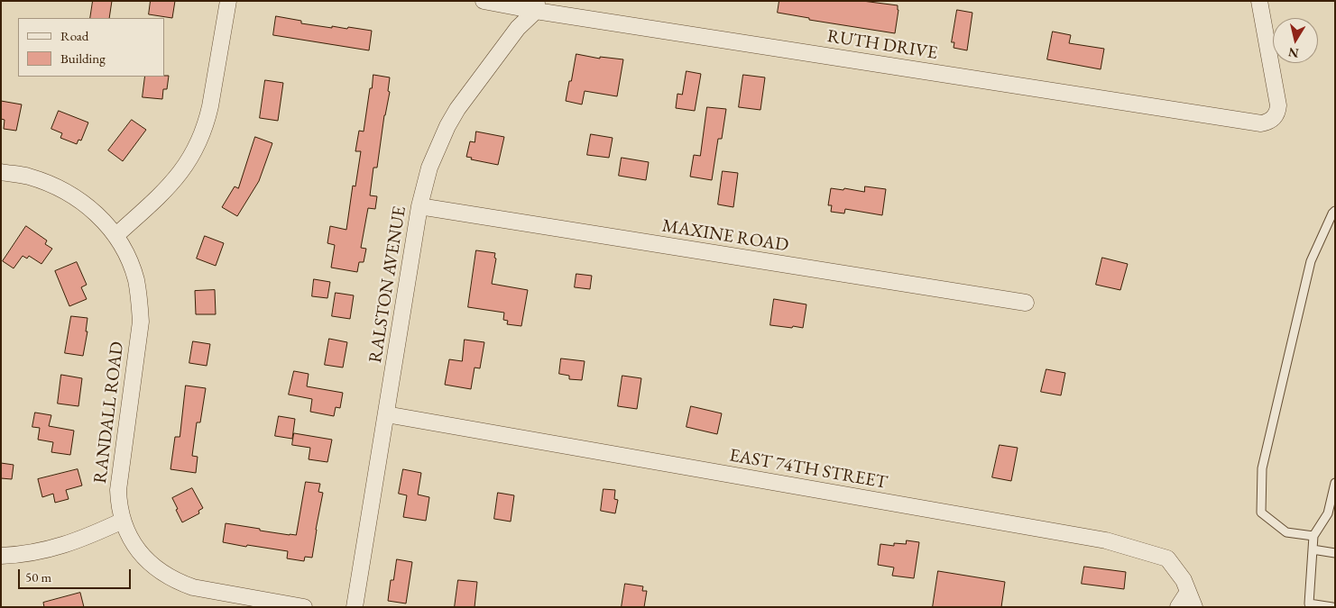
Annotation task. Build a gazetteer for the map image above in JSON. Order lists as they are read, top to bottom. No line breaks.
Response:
{"streets":{"street":["RUTH DRIVE","MAXINE ROAD","RALSTON AVENUE","RANDALL ROAD","EAST 74TH STREET"]},"crossings":[["RUTH DRIVE","RALSTON AVENUE"],["MAXINE ROAD","RALSTON AVENUE"],["RALSTON AVENUE","EAST 74TH STREET"]],"legend":["Road","Building"],"scale_bar":"50 m","north":"bottom"}
